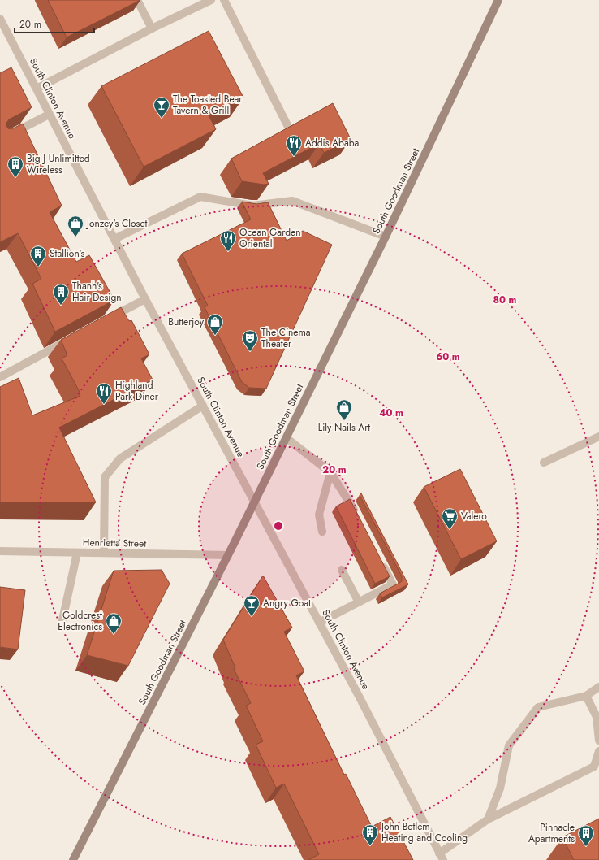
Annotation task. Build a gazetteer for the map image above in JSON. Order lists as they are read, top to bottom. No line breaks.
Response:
{"streets":{"main road":["South Goodman Street"],"street":["South Clinton Avenue","Henrietta Street"]},"crossings":[["South Clinton Avenue","South Goodman Street"],["South Goodman Street","Henrietta Street"]],"places":{"bar":["The Toasted Bear Tavern & Grill","Angry Goat"],"restaurant":["Addis Ababa","Ocean Garden Oriental","Highland Park Diner"],"building":["Big J Unlimitted Wireless","Stallion's","Thanh's Hair Design","John Betlem Heating and Cooling","Pinnacle Apartments"],"shop":["Jonzey's Closet","Butterjoy","Lily Nails Art","Goldcrest Electronics"],"theatre":["The Cinema Theater"],"supermarket":["Valero"]},"scale_bar":"20 m","rings":["80 m","60 m","40 m","20 m"]}
